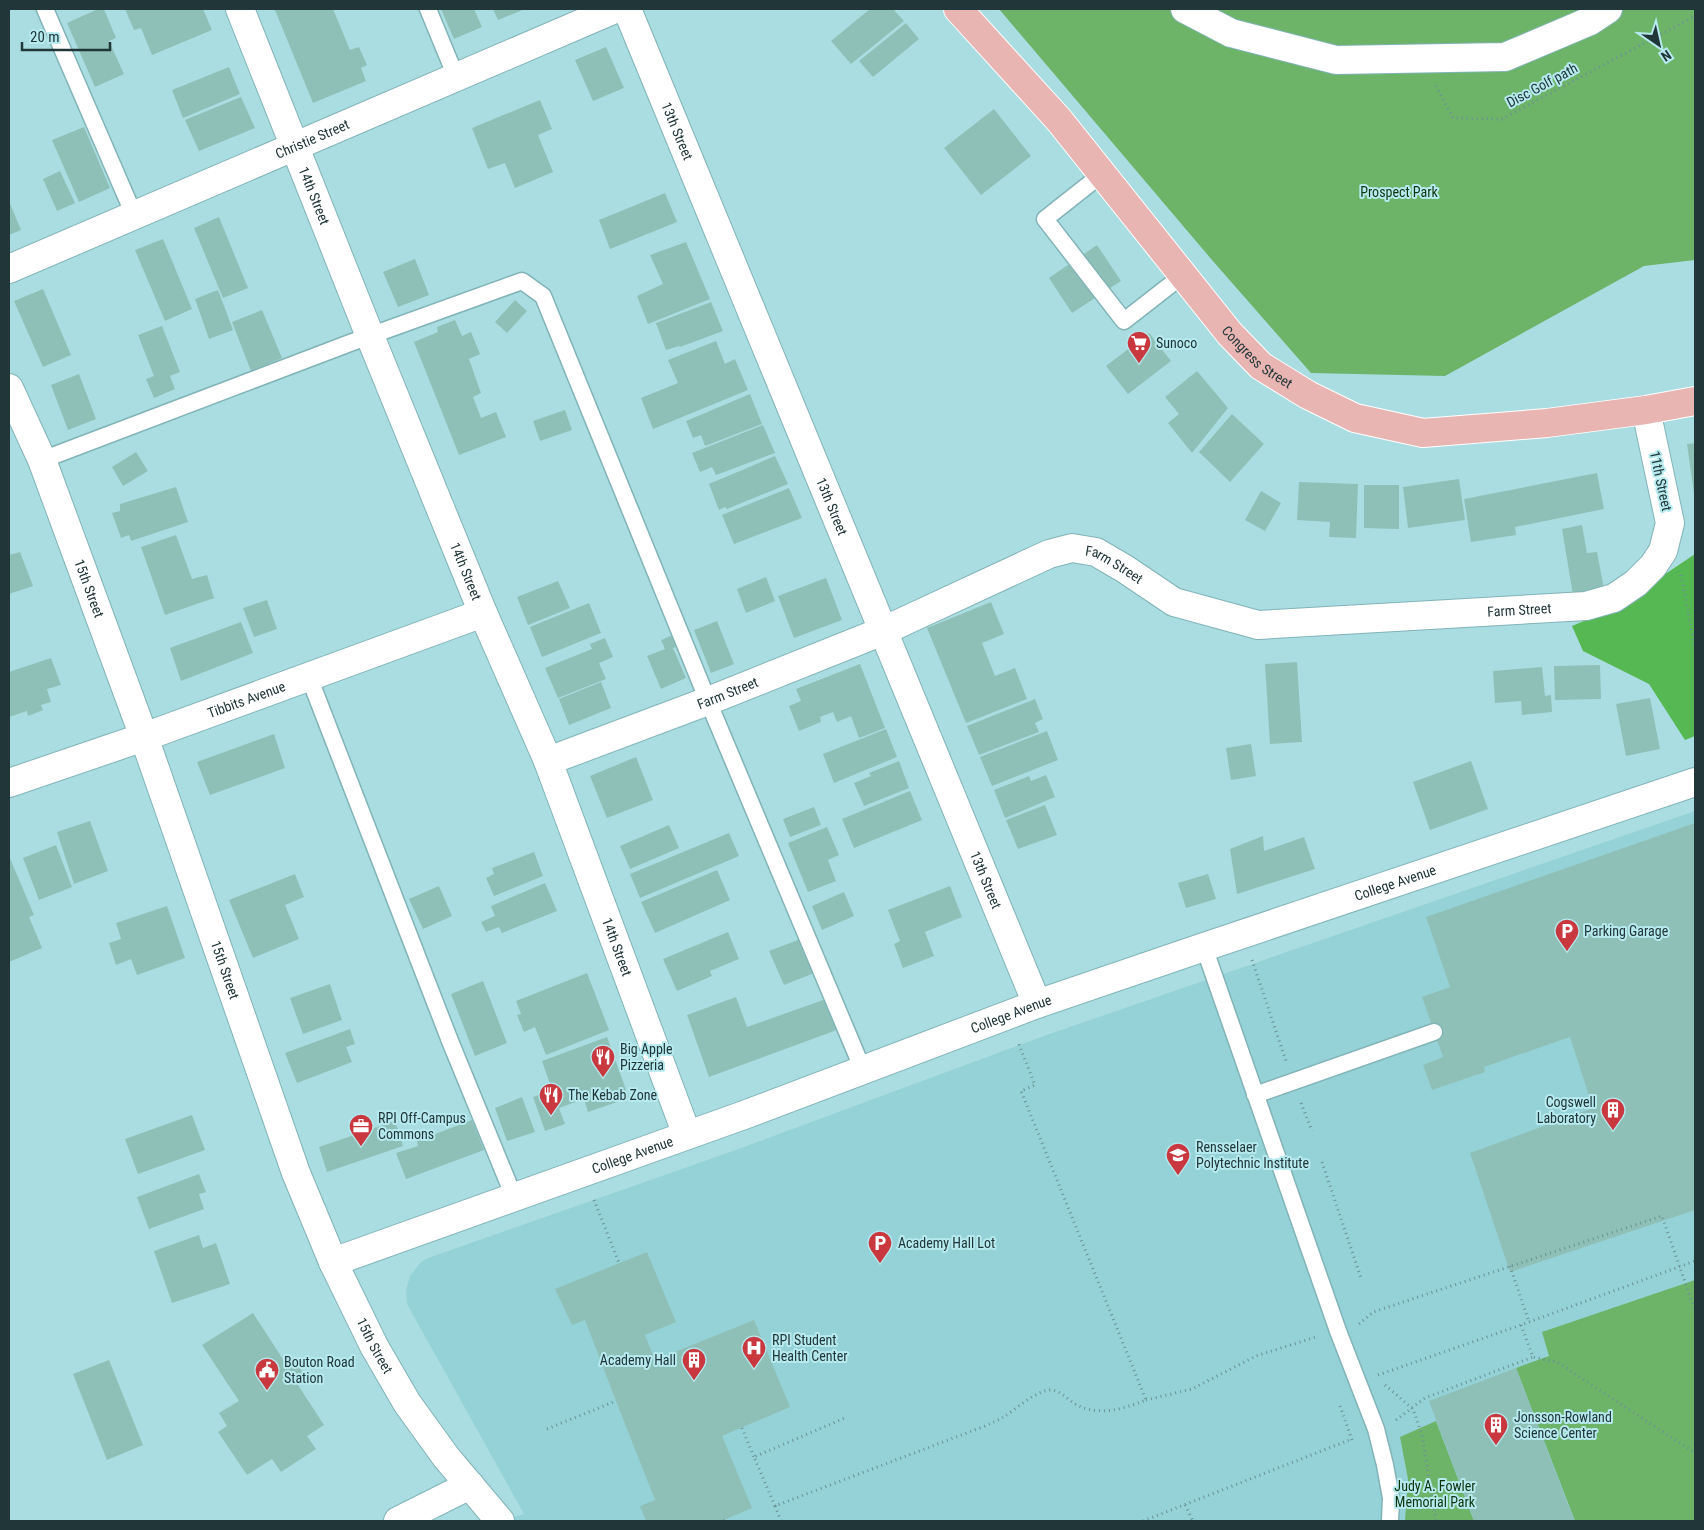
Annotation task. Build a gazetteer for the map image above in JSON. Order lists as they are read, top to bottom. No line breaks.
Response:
{"streets":{"main road":["Congress Street"],"street":["13th Street","Christie Street","14th Street","11th Street","Farm Street","15th Street","Tibbits Avenue","College Avenue"],"path":["Disc Golf path"]},"crossings":[["13th Street","Farm Street"],["13th Street","College Avenue"],["Christie Street","14th Street"],["14th Street","Farm Street"],["14th Street","Tibbits Avenue"],["14th Street","College Avenue"],["Congress Street","11th Street"],["11th Street","Farm Street"],["15th Street","Tibbits Avenue"],["15th Street","College Avenue"]],"parks":["Prospect Park","Judy A. Fowler Memorial Park"],"places":{"supermarket":["Sunoco"],"parking":["Parking Garage","Academy Hall Lot"],"restaurant":["Big Apple Pizzeria","The Kebab Zone"],"building":["Cogswell Laboratory","Academy Hall","Jonsson-Rowland Science Center"],"office":["RPI Off-Campus Commons"],"school or university":["Rensselaer Polytechnic Institute"],"hospital":["RPI Student Health Center"],"public building":["Bouton Road Station"]},"scale_bar":"20 m","north":"bottom right"}
